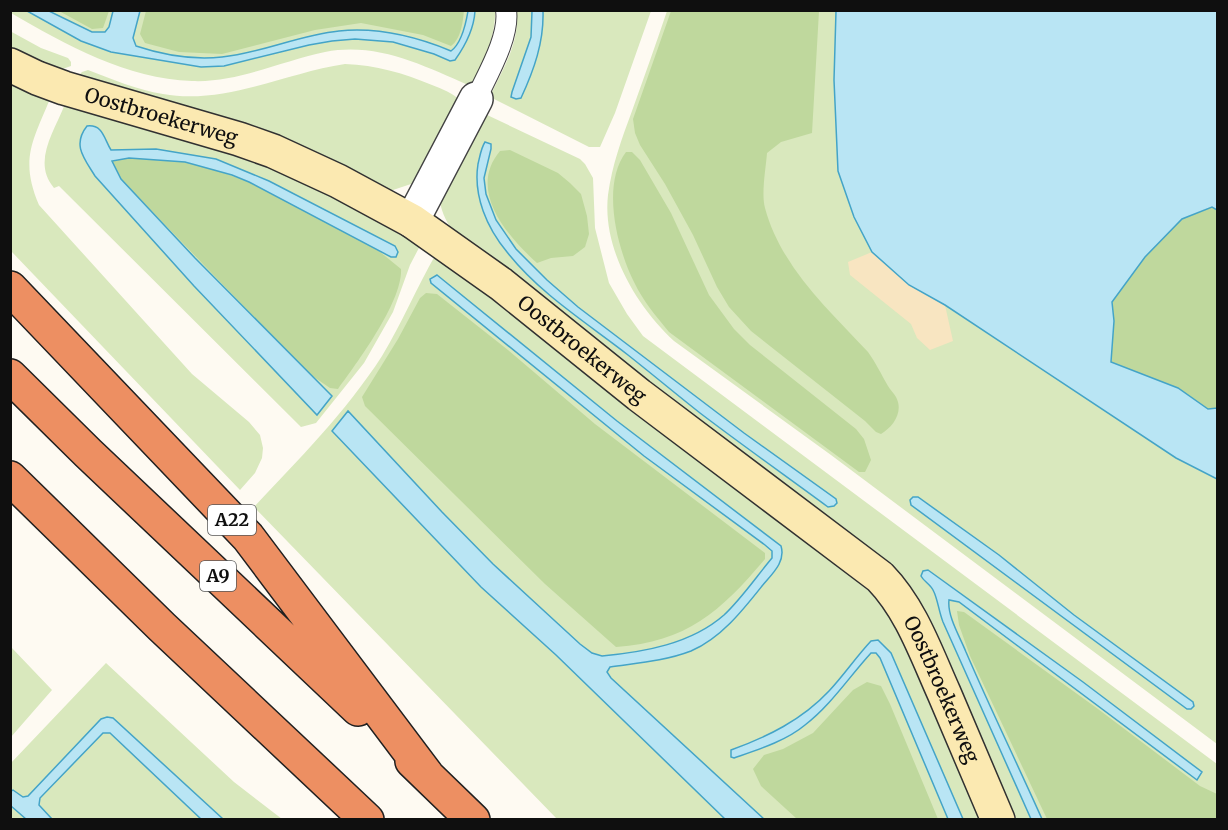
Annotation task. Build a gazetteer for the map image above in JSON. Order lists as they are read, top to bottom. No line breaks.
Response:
{"streets":{"highway":["A22","A9"],"street":["Oostbroekerweg"]},"crossings":[["A22","A9"]]}
